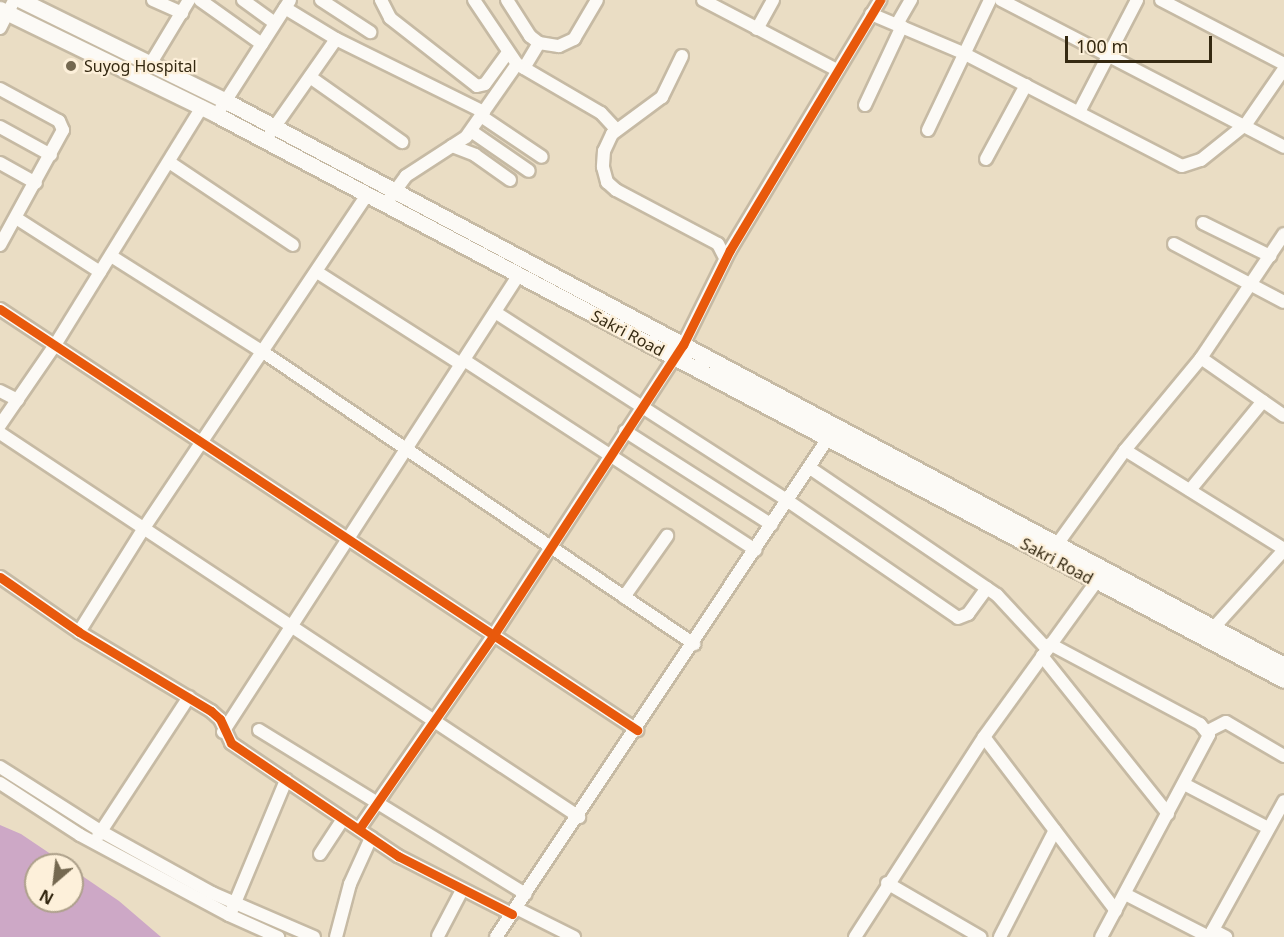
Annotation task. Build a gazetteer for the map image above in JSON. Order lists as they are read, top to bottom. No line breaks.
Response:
{"streets":{"main road":["Sakri Road"]},"places":["Suyog Hospital"],"scale_bar":"100 m","north":"bottom left"}
